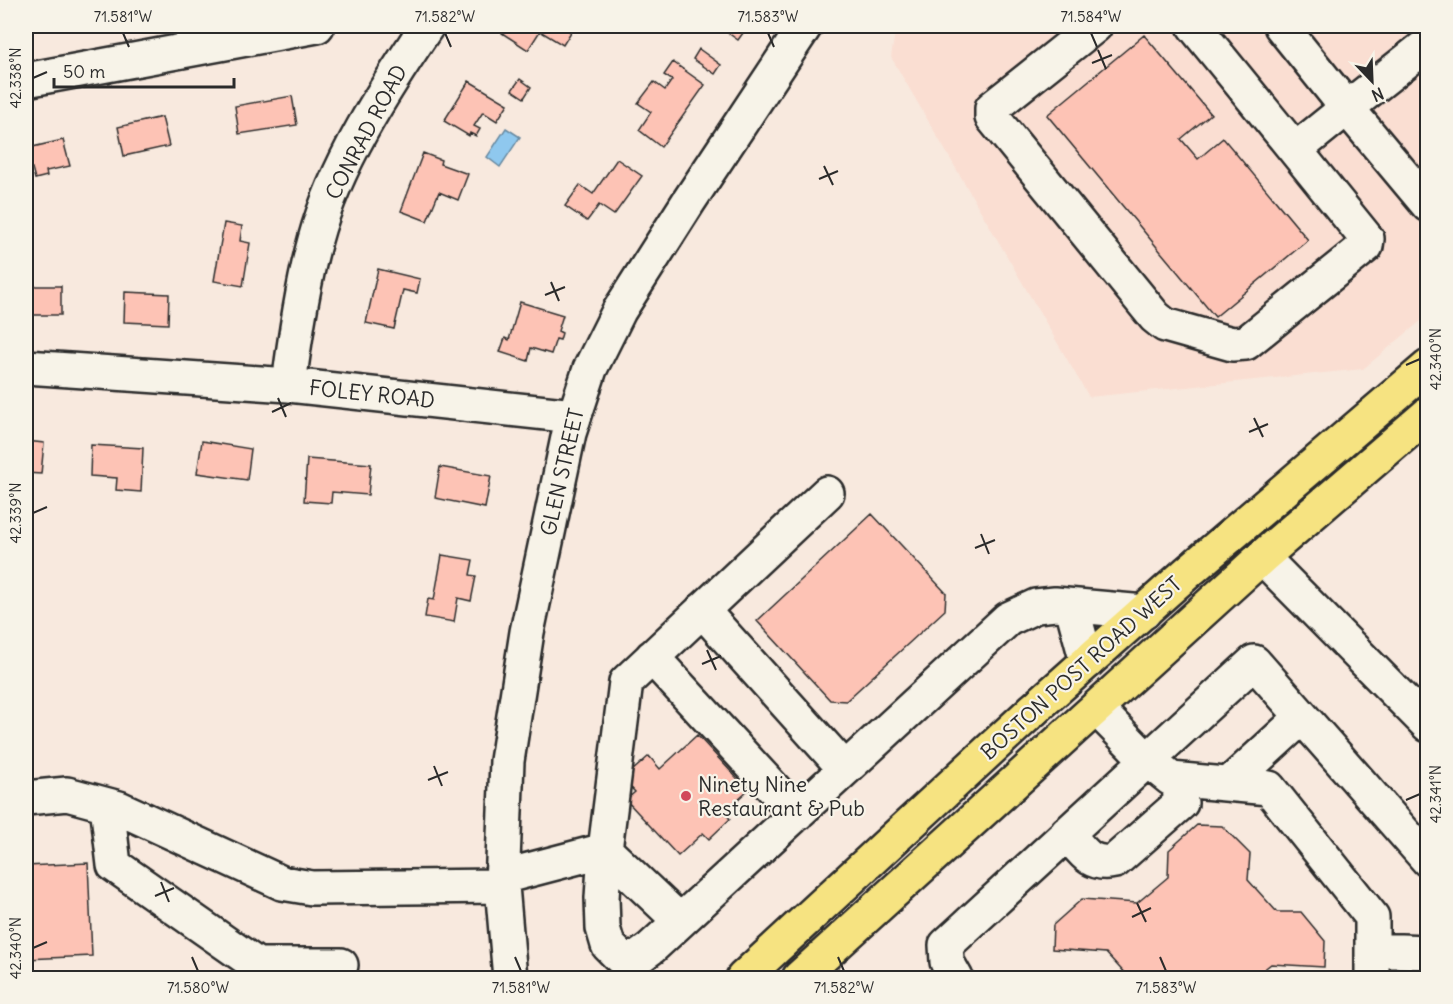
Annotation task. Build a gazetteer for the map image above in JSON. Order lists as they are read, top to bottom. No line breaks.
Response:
{"streets":{"main road":["BOSTON POST ROAD WEST"],"street":["CONRAD ROAD","FOLEY ROAD","GLEN STREET"]},"crossings":[["CONRAD ROAD","FOLEY ROAD"],["FOLEY ROAD","GLEN STREET"]],"places":["Ninety Nine Restaurant & Pub"],"scale_bar":"50 m","north":"bottom right","coordinates":["71.581°W","71.582°W","71.583°W","71.584°W","42.338°N","42.340°N","42.339°N","42.341°N","71.580°W"]}
